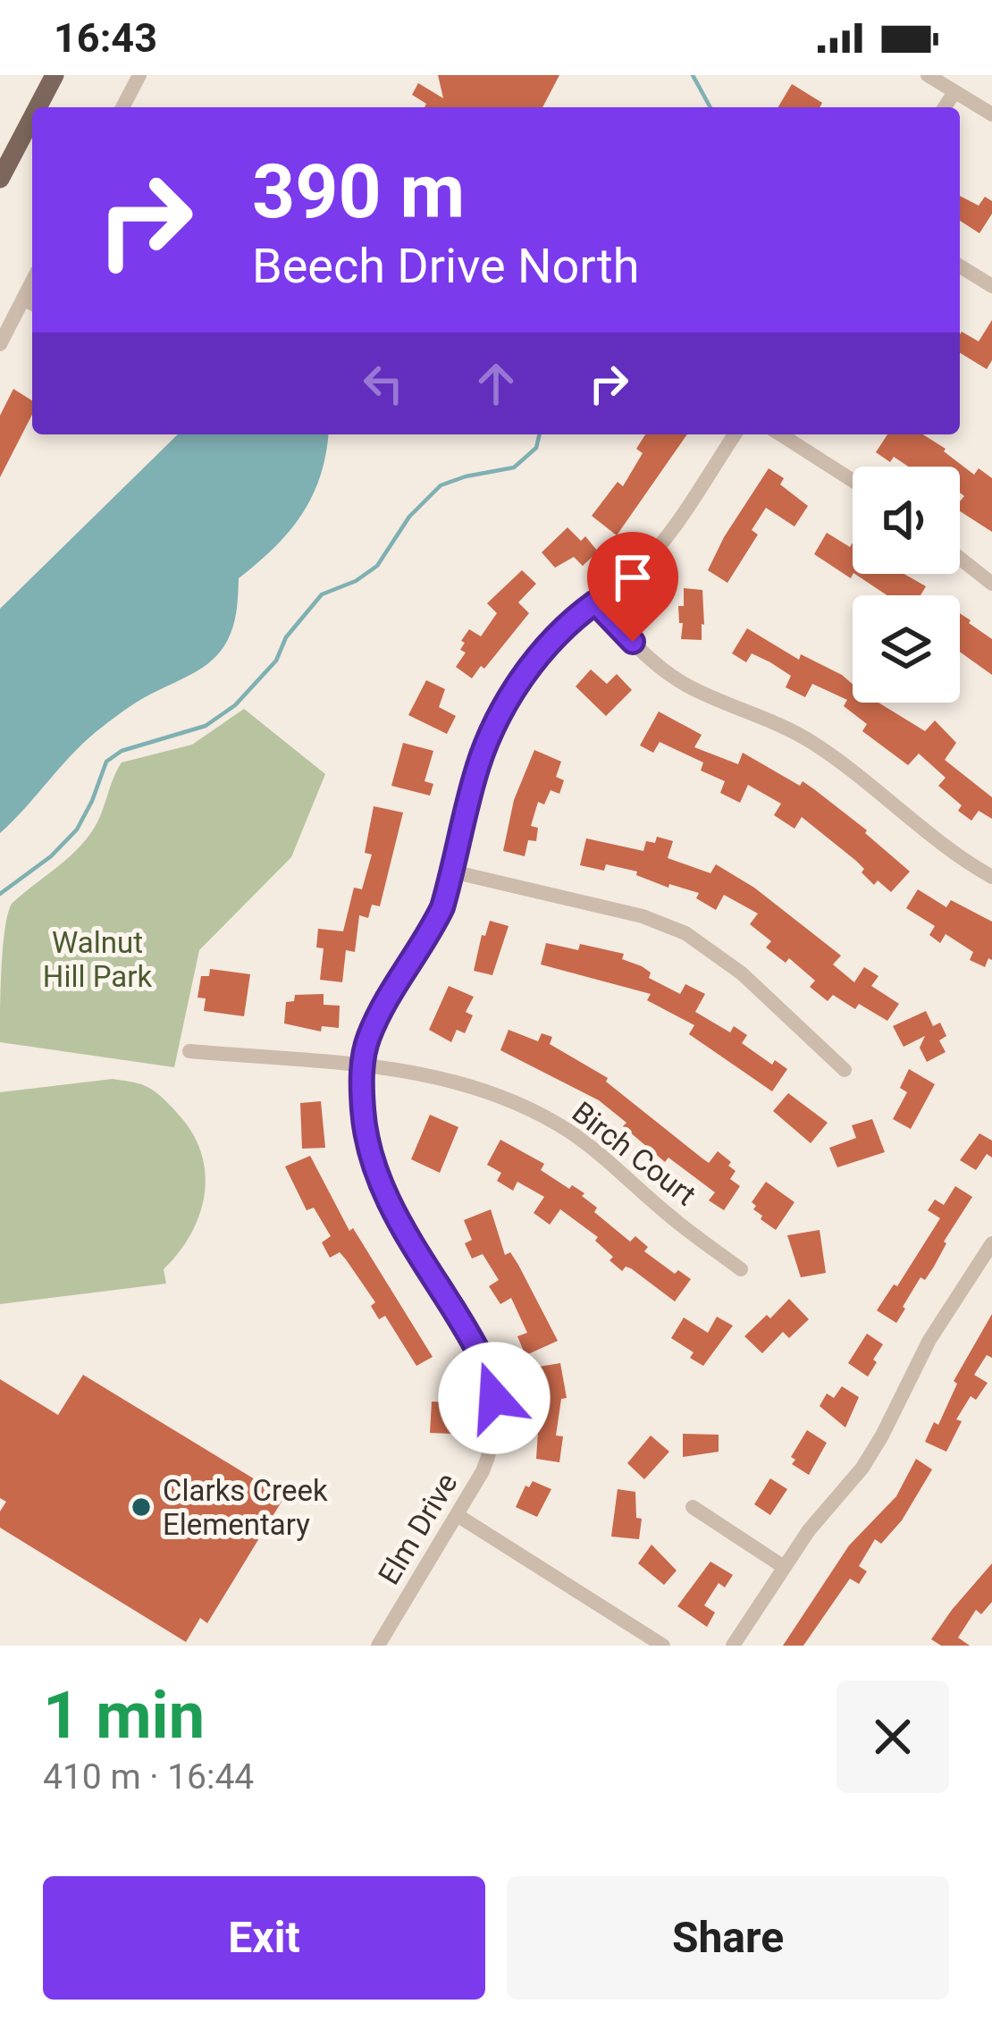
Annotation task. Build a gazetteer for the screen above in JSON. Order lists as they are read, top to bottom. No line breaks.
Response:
{"streets":{"street":["Birch Court","Elm Drive"]},"crossings":[["Birch Court","Elm Drive"]],"parks":["Walnut Hill Park"],"places":["Clarks Creek Elementary"],"page":{"status":"16:43","turn":["390 m","Beech Drive North"],"heading":["1 min","410 m · 16:44"],"buttons":["Exit","Share"]}}
